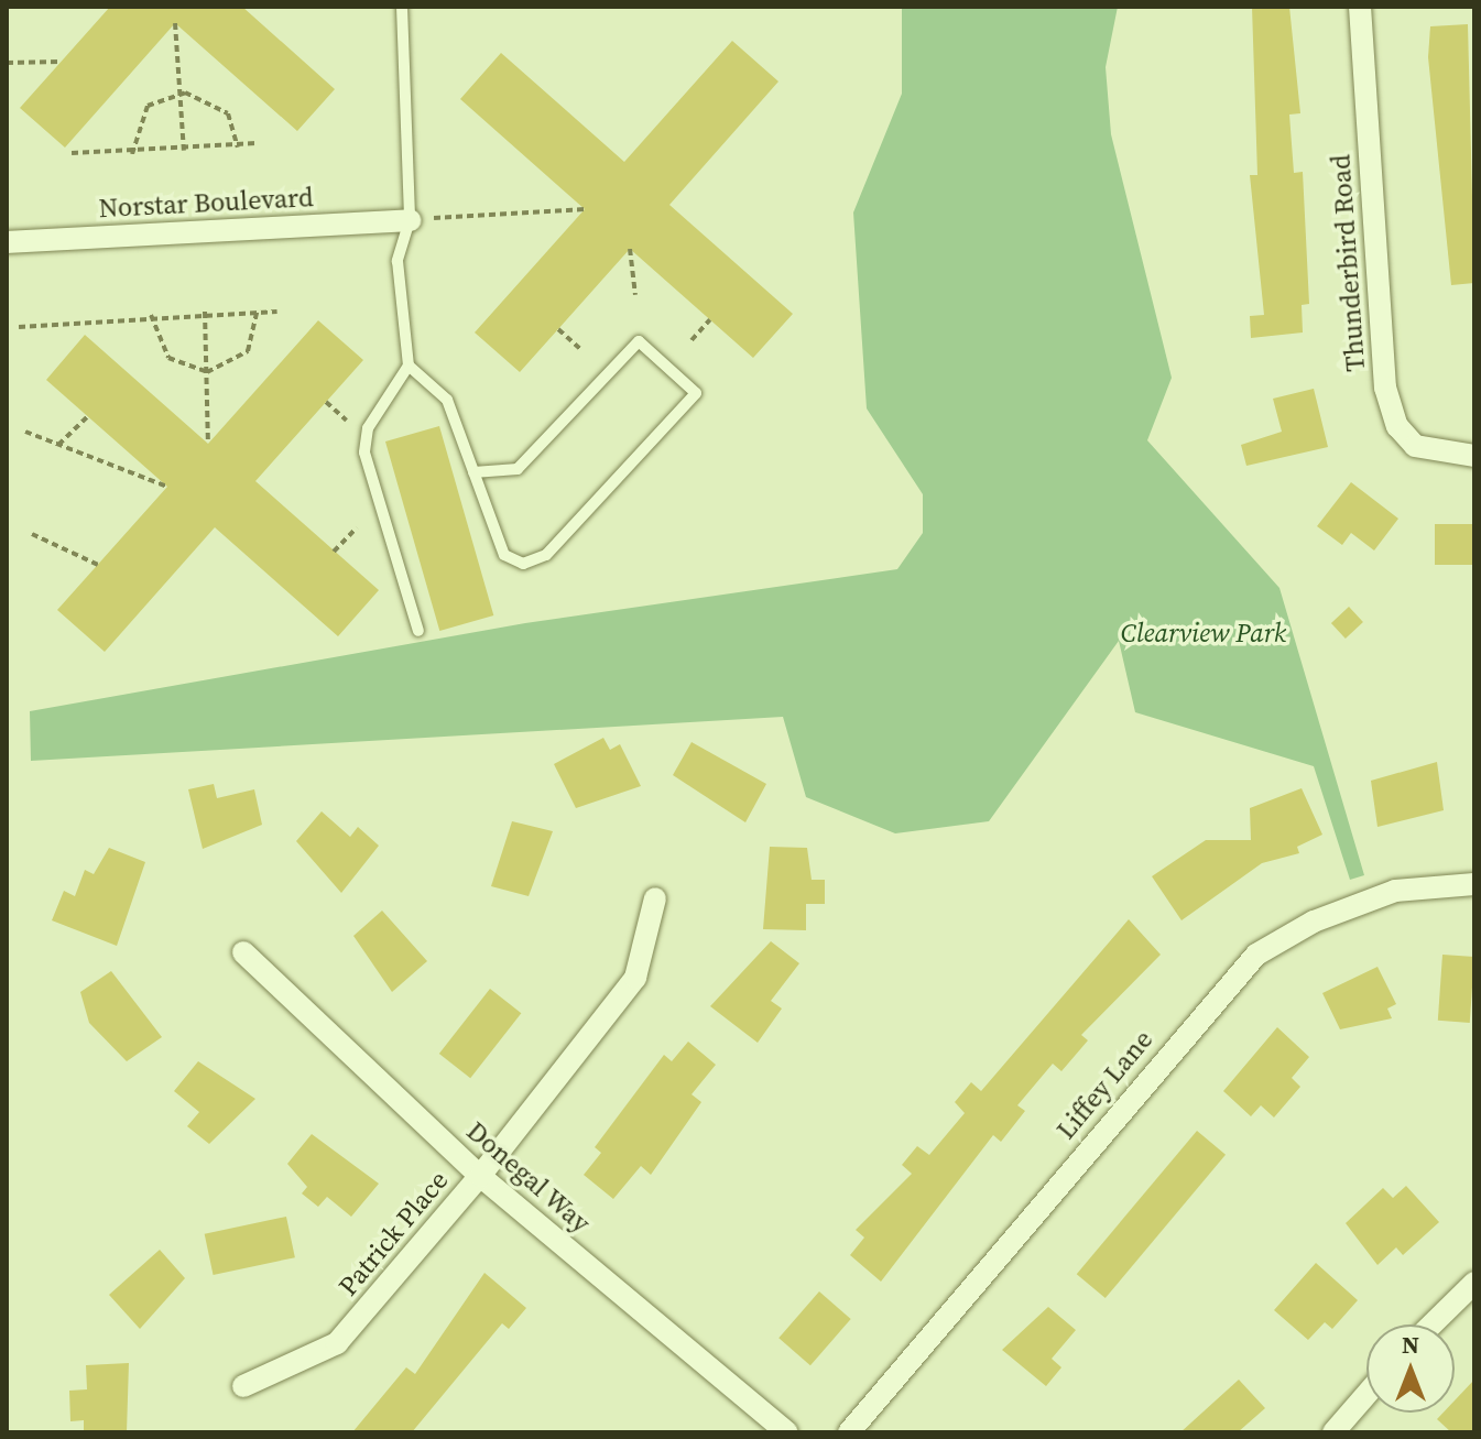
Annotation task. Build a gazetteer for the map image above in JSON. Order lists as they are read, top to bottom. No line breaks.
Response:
{"streets":{"street":["Norstar Boulevard","Thunderbird Road","Liffey Lane","Donegal Way","Patrick Place"]},"crossings":[["Donegal Way","Patrick Place"]],"parks":["Clearview Park"],"north":"top"}
